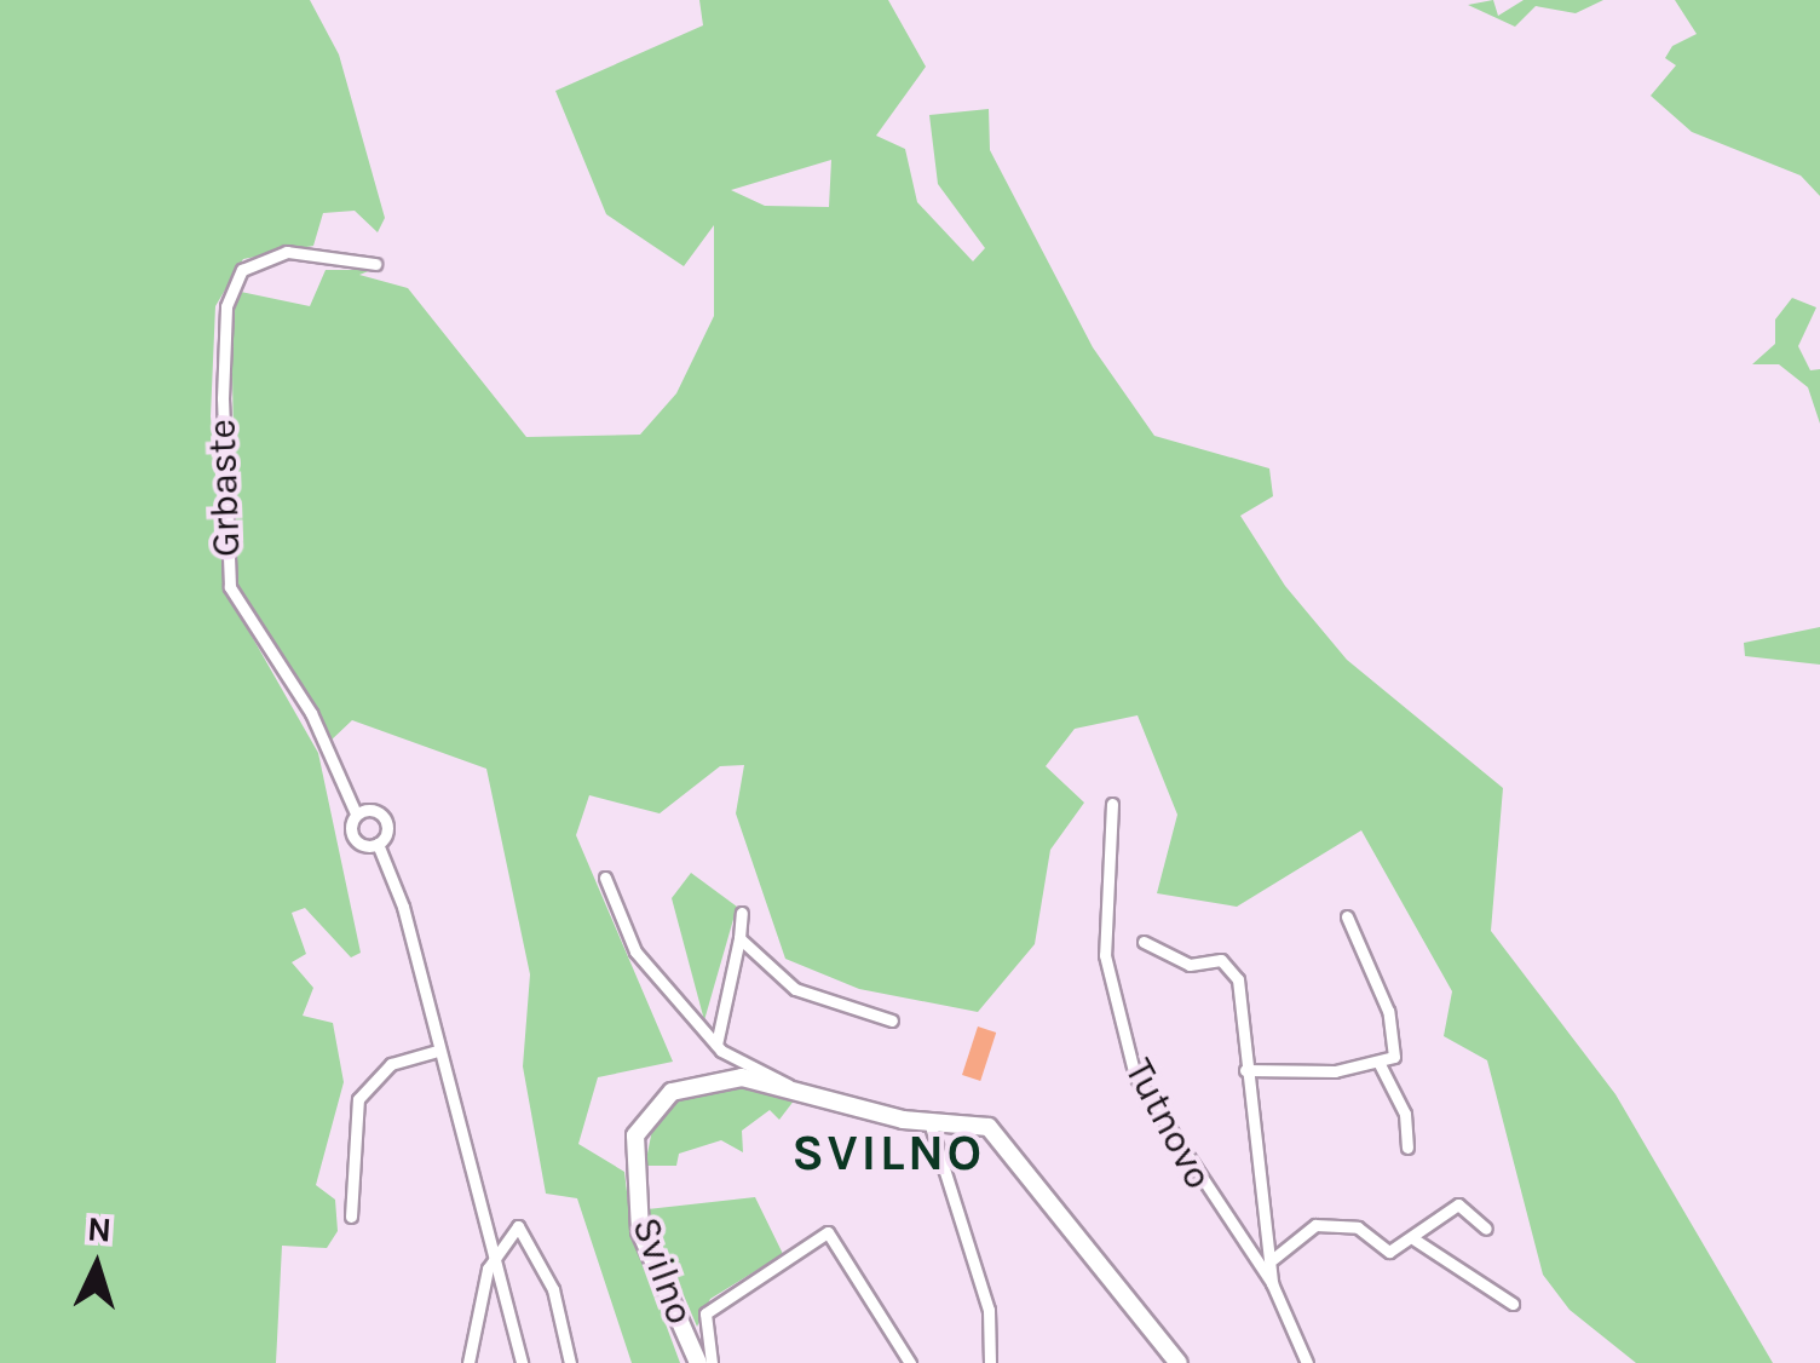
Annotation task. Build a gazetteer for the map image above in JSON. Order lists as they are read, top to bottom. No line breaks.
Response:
{"streets":{"main road":["Svilno"],"street":["Grbaste","Tutnovo"]},"districts":["SVILNO"],"north":"top"}
